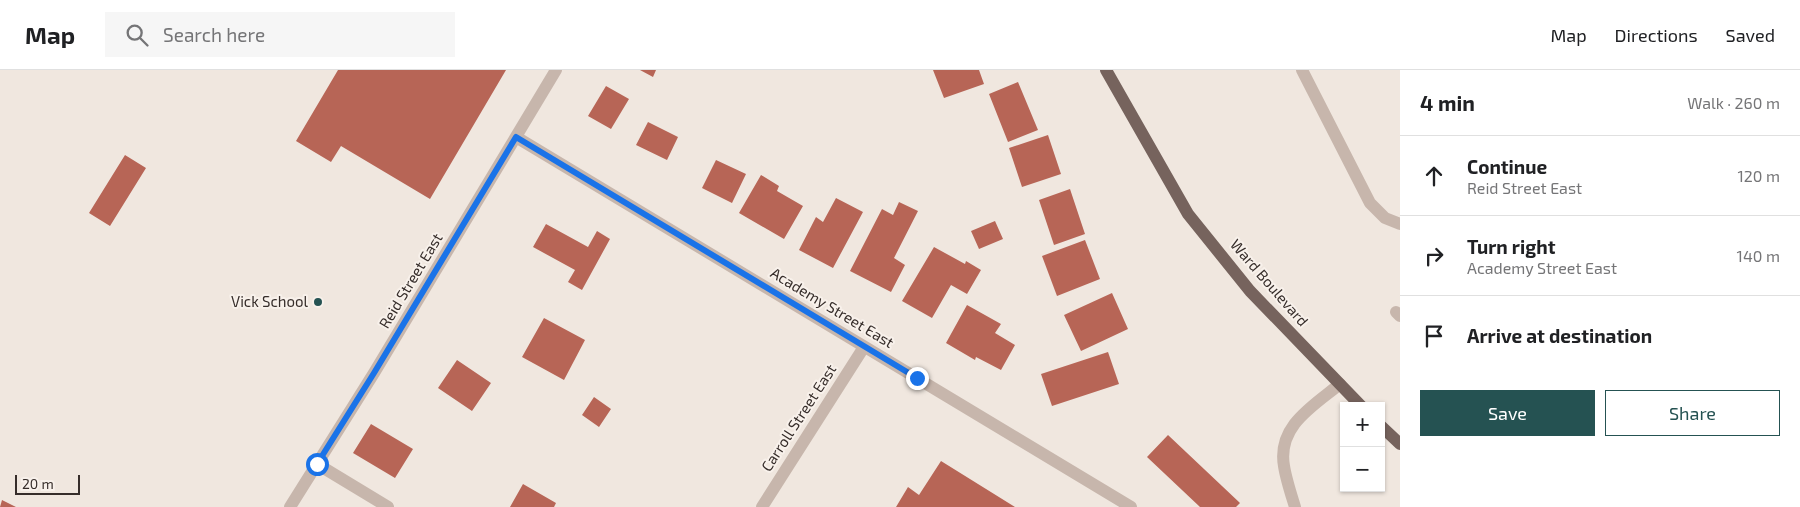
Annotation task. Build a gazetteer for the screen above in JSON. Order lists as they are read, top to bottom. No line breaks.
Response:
{"streets":{"main road":["Ward Boulevard"],"street":["Reid Street East","Academy Street East","Carroll Street East"]},"crossings":[["Reid Street East","Academy Street East"],["Academy Street East","Carroll Street East"]],"places":["Vick School"],"scale_bar":"20 m","page":{"header":"Map","search":"Search here","nav":["Map","Directions","Saved"],"heading":["4 min","Walk · 260 m"],"list":[["Continue","Reid Street East","120 m"],["Turn right","Academy Street East","140 m"],"Arrive at destination"],"buttons":["Save","Share"],"map_buttons":["+","−"],"scale":"20 m"}}
